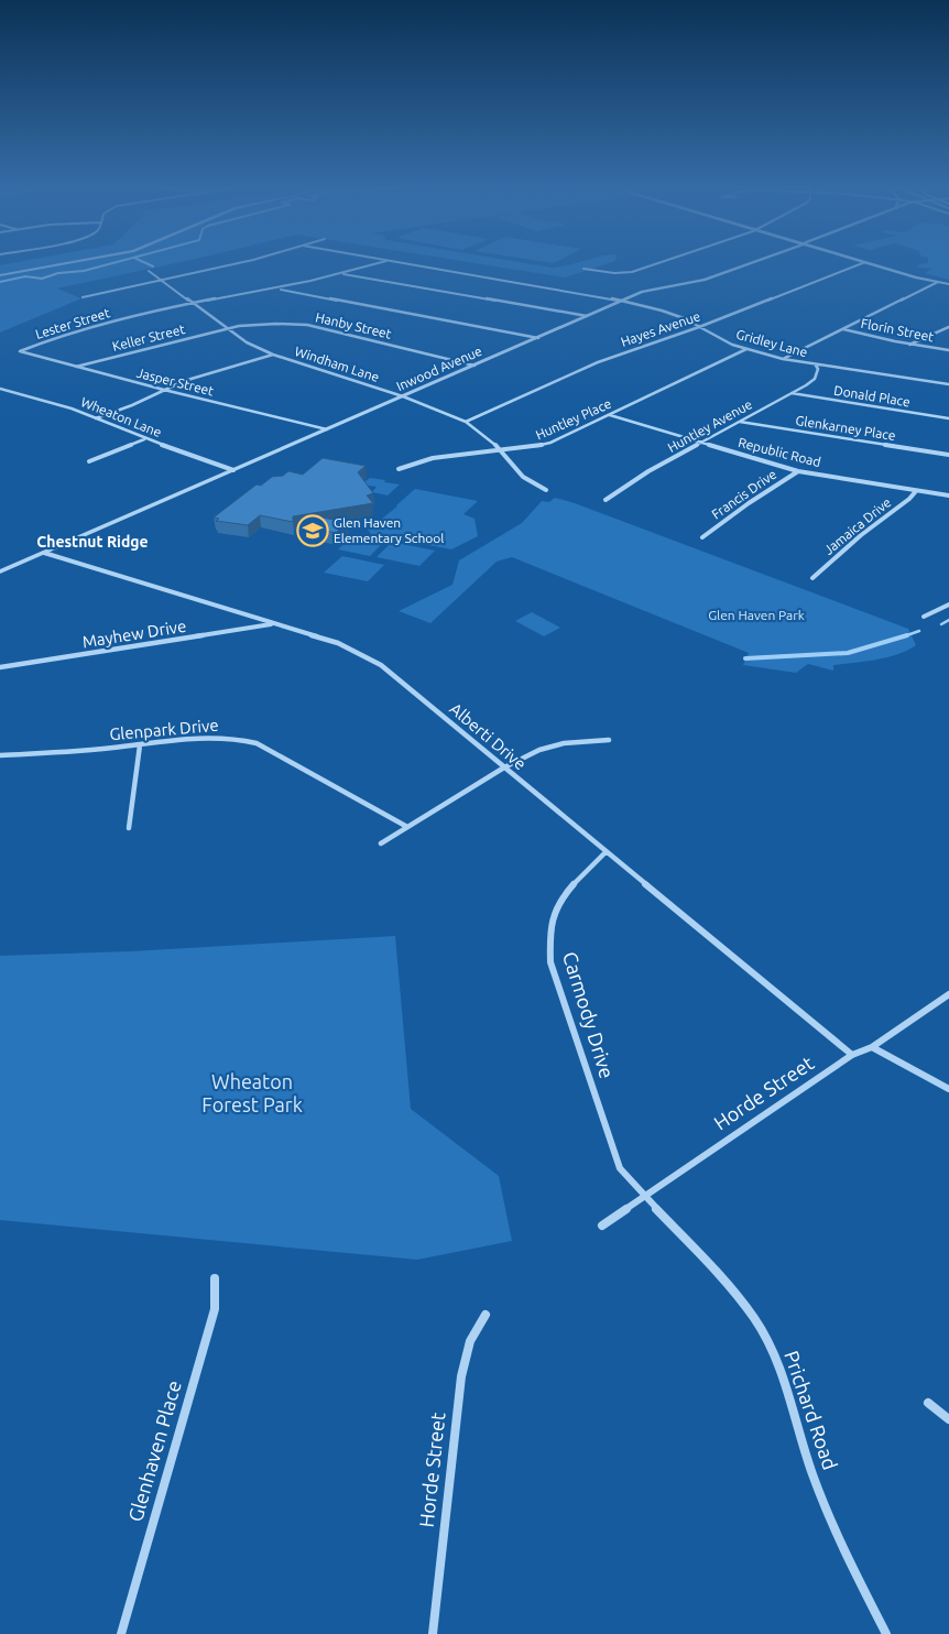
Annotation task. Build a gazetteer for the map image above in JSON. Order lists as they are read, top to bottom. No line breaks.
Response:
{"streets":{"street":["Lester Street","Hanby Street","Hayes Avenue","Florin Street","Keller Street","Gridley Lane","Windham Lane","Inwood Avenue","Jasper Street","Donald Place","Wheaton Lane","Huntley Place","Huntley Avenue","Glenkarney Place","Republic Road","Francis Drive","Jamaica Drive","Mayhew Drive","Glenpark Drive","Alberti Drive","Carmody Drive","Horde Street","Prichard Road","Glenhaven Place"]},"crossings":[["Lester Street","Windham Lane"],["Lester Street","Jasper Street"],["Hanby Street","Keller Street"],["Hanby Street","Windham Lane"],["Hanby Street","Inwood Avenue"],["Hayes Avenue","Gridley Lane"],["Hayes Avenue","Windham Lane"],["Keller Street","Windham Lane"],["Keller Street","Jasper Street"],["Gridley Lane","Inwood Avenue"],["Gridley Lane","Huntley Place"],["Gridley Lane","Huntley Avenue"],["Windham Lane","Inwood Avenue"],["Windham Lane","Huntley Place"],["Inwood Avenue","Jasper Street"],["Inwood Avenue","Wheaton Lane"],["Inwood Avenue","Alberti Drive"],["Donald Place","Huntley Avenue"],["Huntley Place","Republic Road"],["Huntley Avenue","Glenkarney Place"],["Huntley Avenue","Republic Road"],["Republic Road","Francis Drive"],["Republic Road","Jamaica Drive"],["Mayhew Drive","Alberti Drive"],["Alberti Drive","Carmody Drive"],["Alberti Drive","Horde Street"],["Carmody Drive","Horde Street"],["Carmody Drive","Prichard Road"],["Horde Street","Prichard Road"]],"districts":["Chestnut Ridge"],"parks":["Glen Haven Park","Wheaton Forest Park"],"places":{"school or university":["Glen Haven Elementary School"]}}
